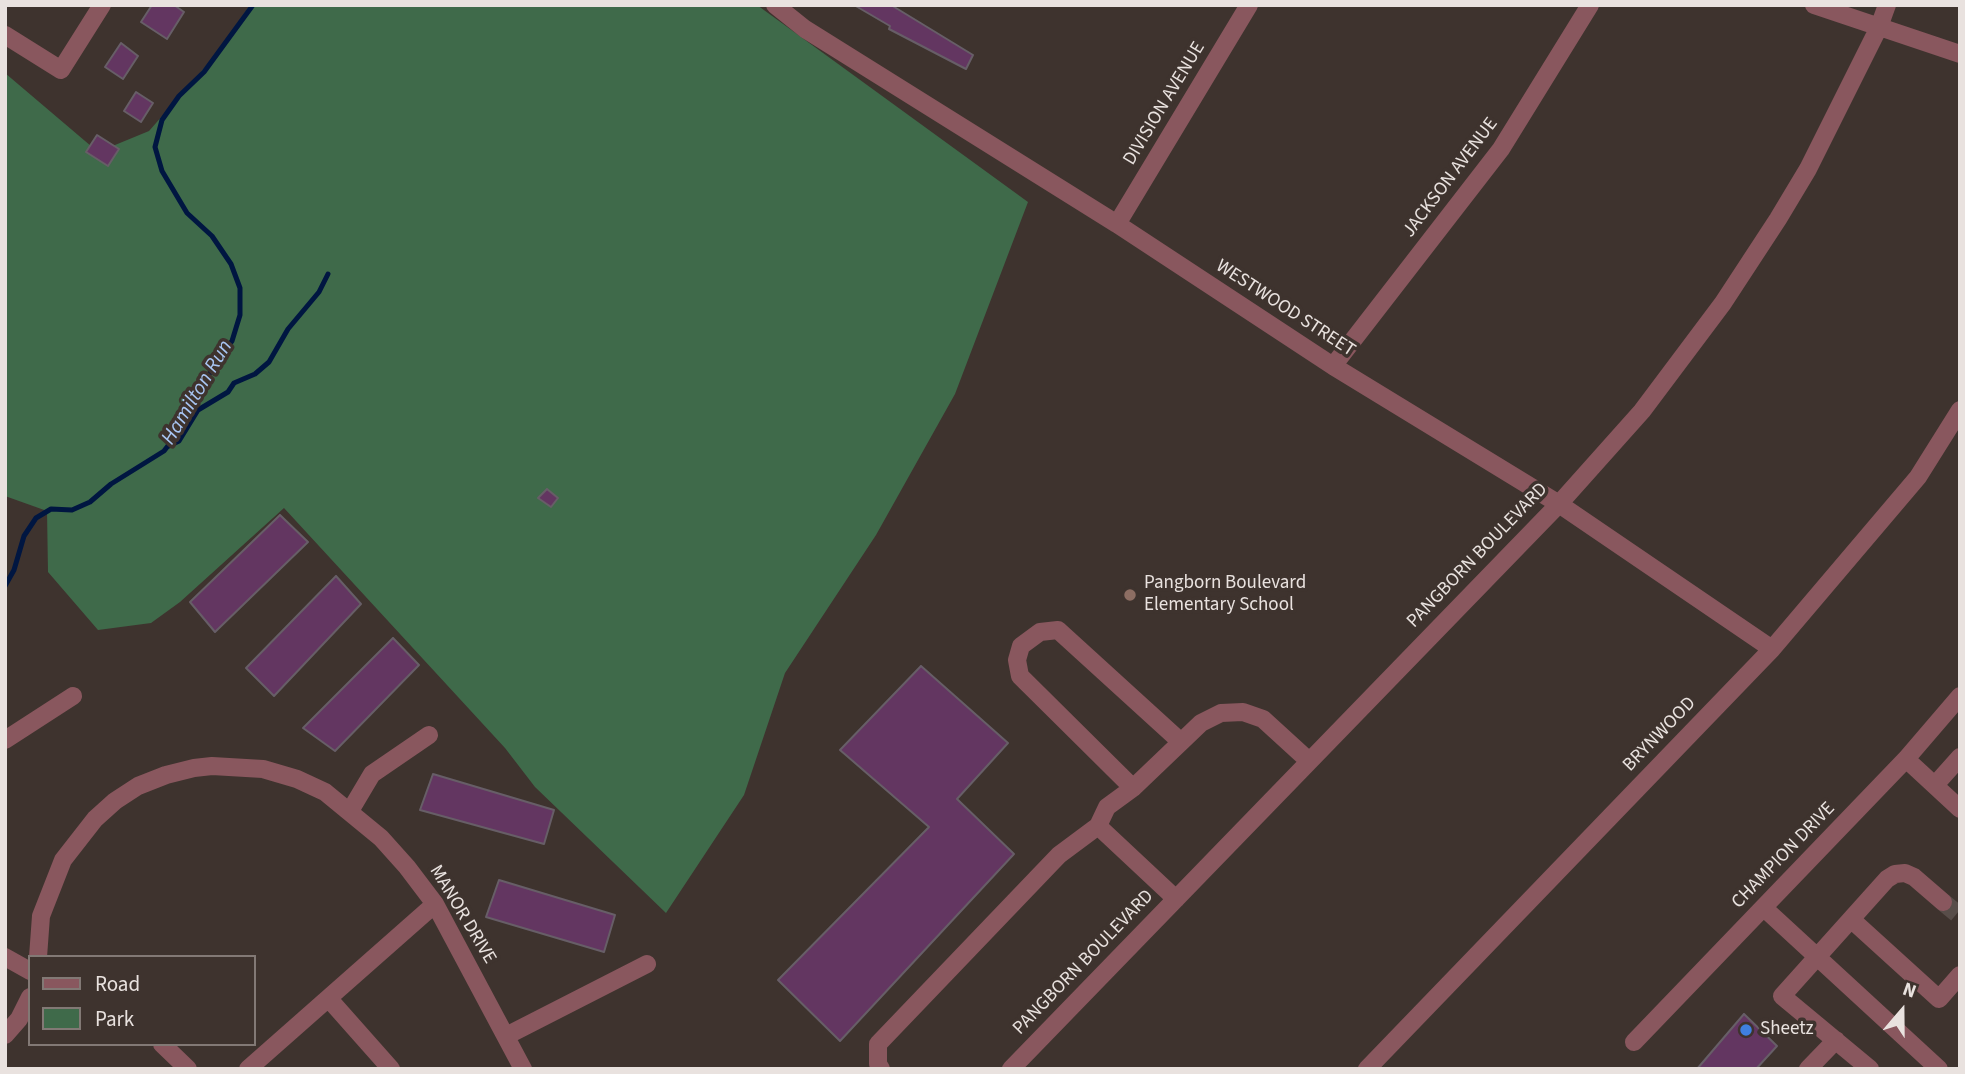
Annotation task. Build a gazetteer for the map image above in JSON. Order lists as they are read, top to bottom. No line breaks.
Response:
{"streets":{"street":["DIVISION AVENUE","JACKSON AVENUE","WESTWOOD STREET","PANGBORN BOULEVARD","BRYNWOOD","CHAMPION DRIVE","MANOR DRIVE"]},"crossings":[["DIVISION AVENUE","WESTWOOD STREET"],["JACKSON AVENUE","WESTWOOD STREET"],["WESTWOOD STREET","PANGBORN BOULEVARD"],["WESTWOOD STREET","BRYNWOOD"]],"water":["Hamilton Run"],"places":["Pangborn Boulevard Elementary School","Sheetz"],"legend":["Road","Park"],"north":"top"}
